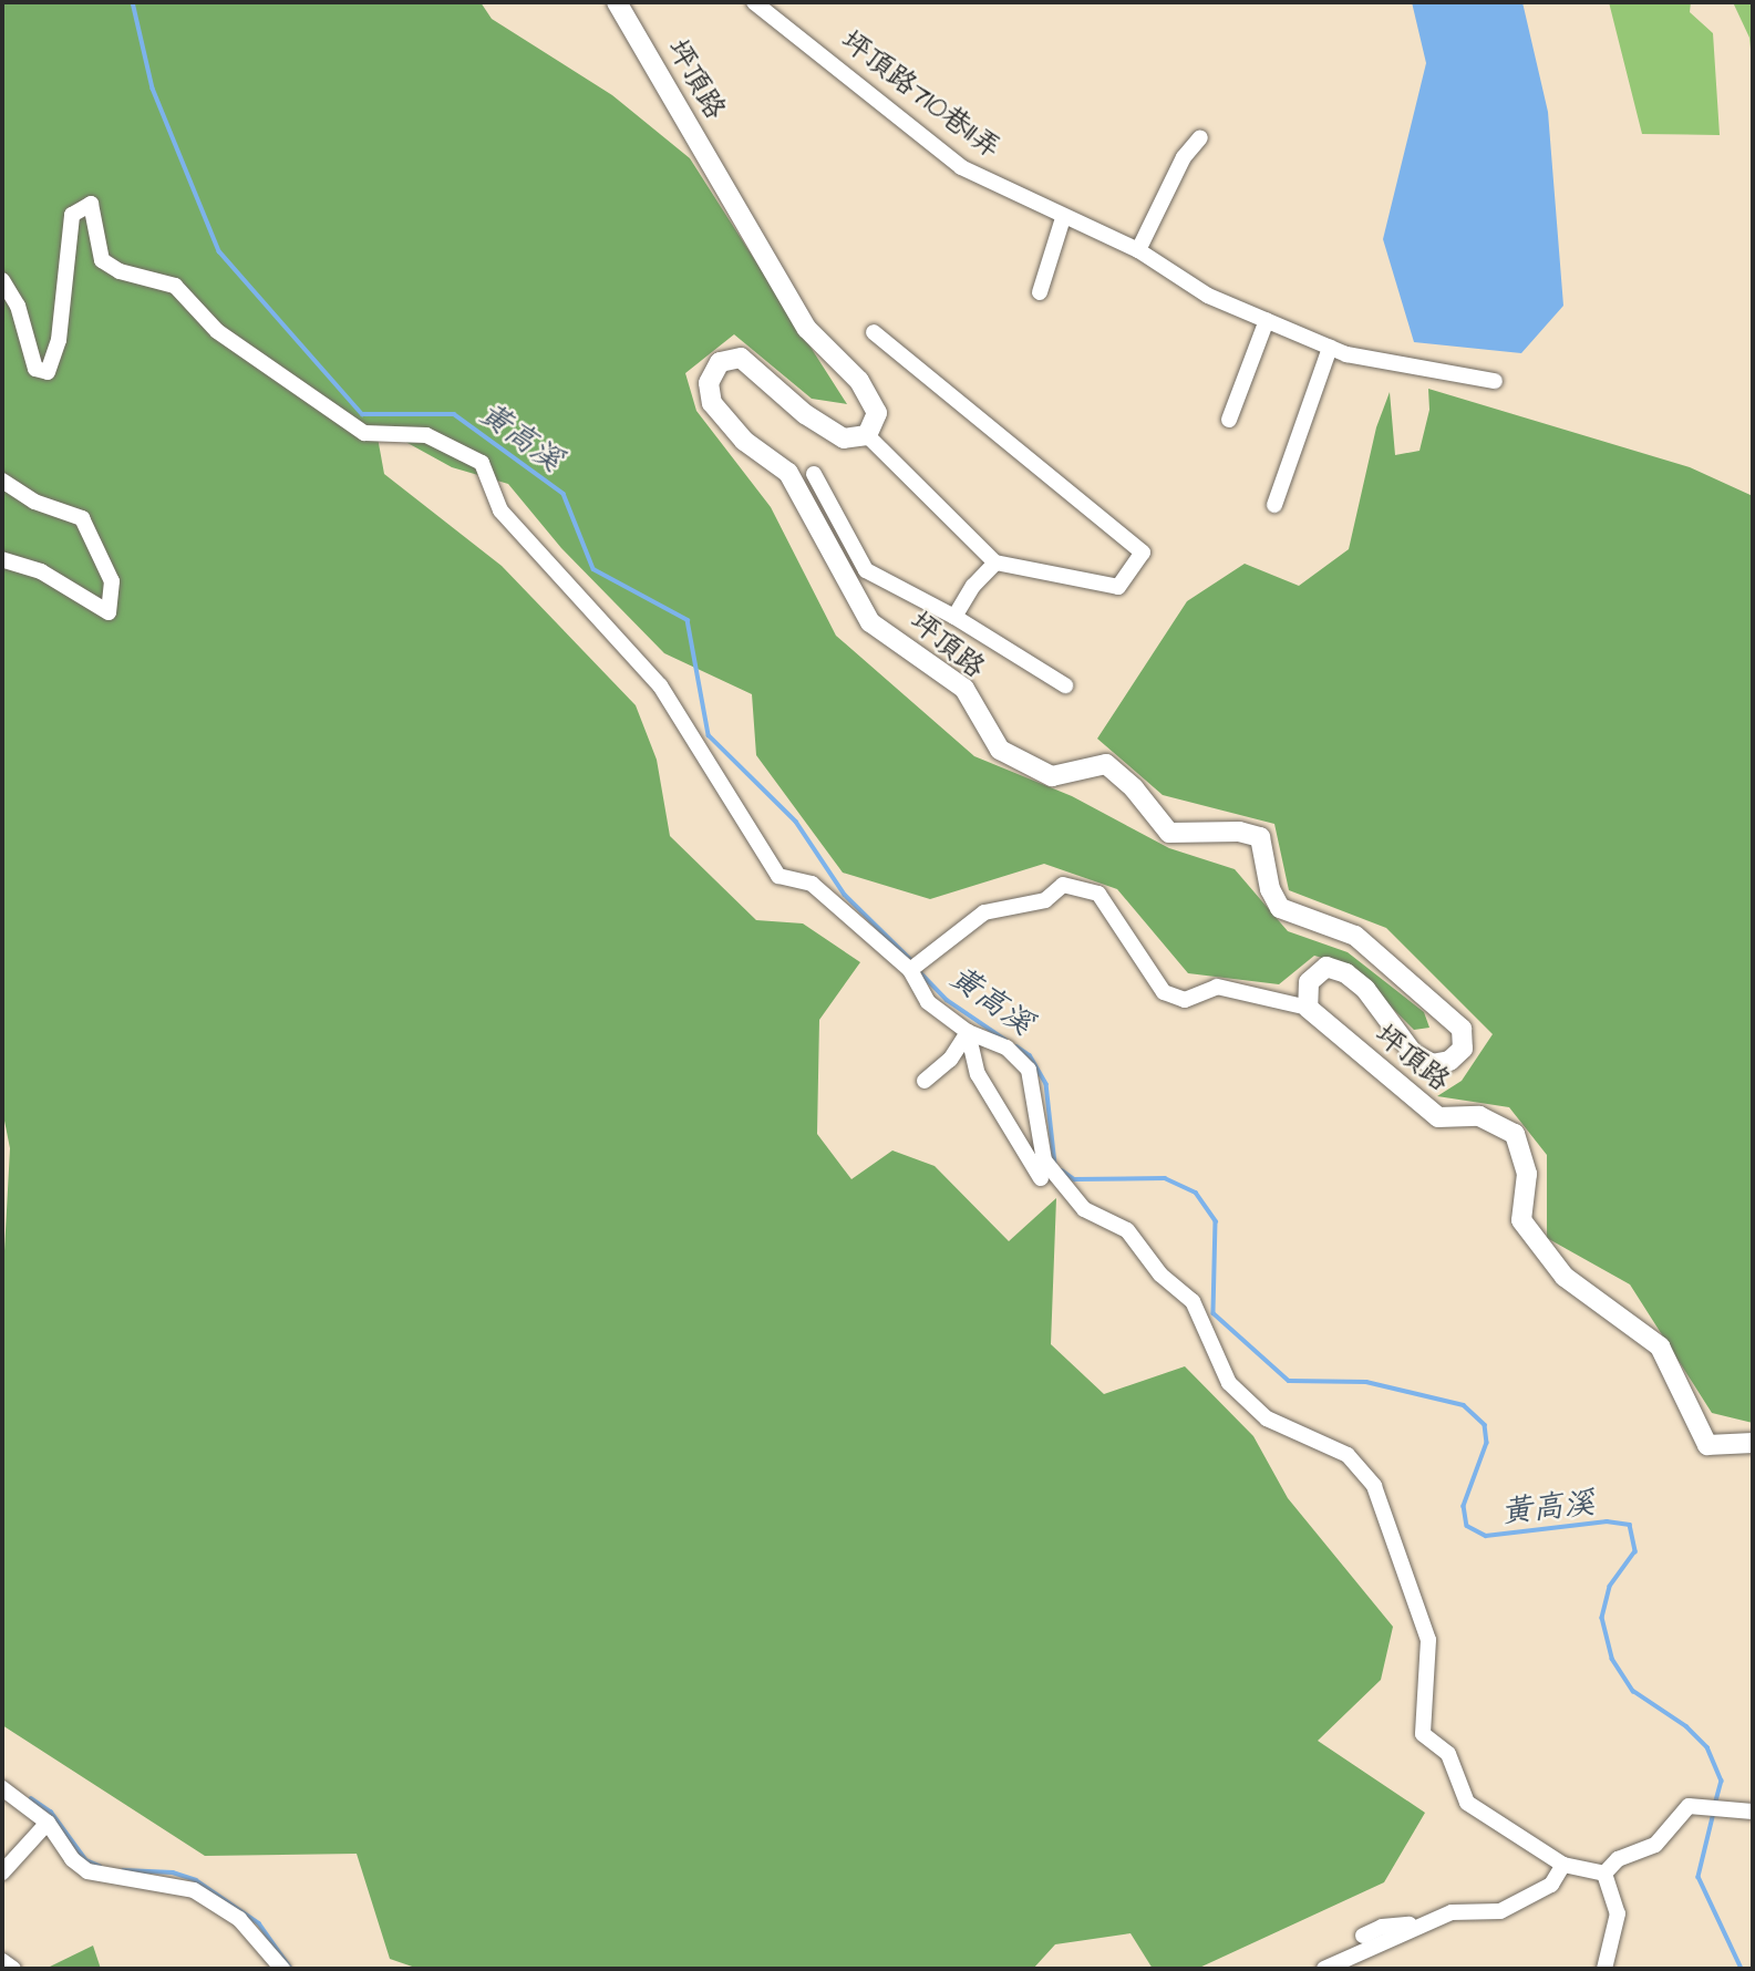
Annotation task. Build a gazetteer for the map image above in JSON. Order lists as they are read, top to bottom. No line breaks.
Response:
{"streets":{"street":["坪頂路","坪頂路710巷11弄"]},"water":["黃高溪"]}
